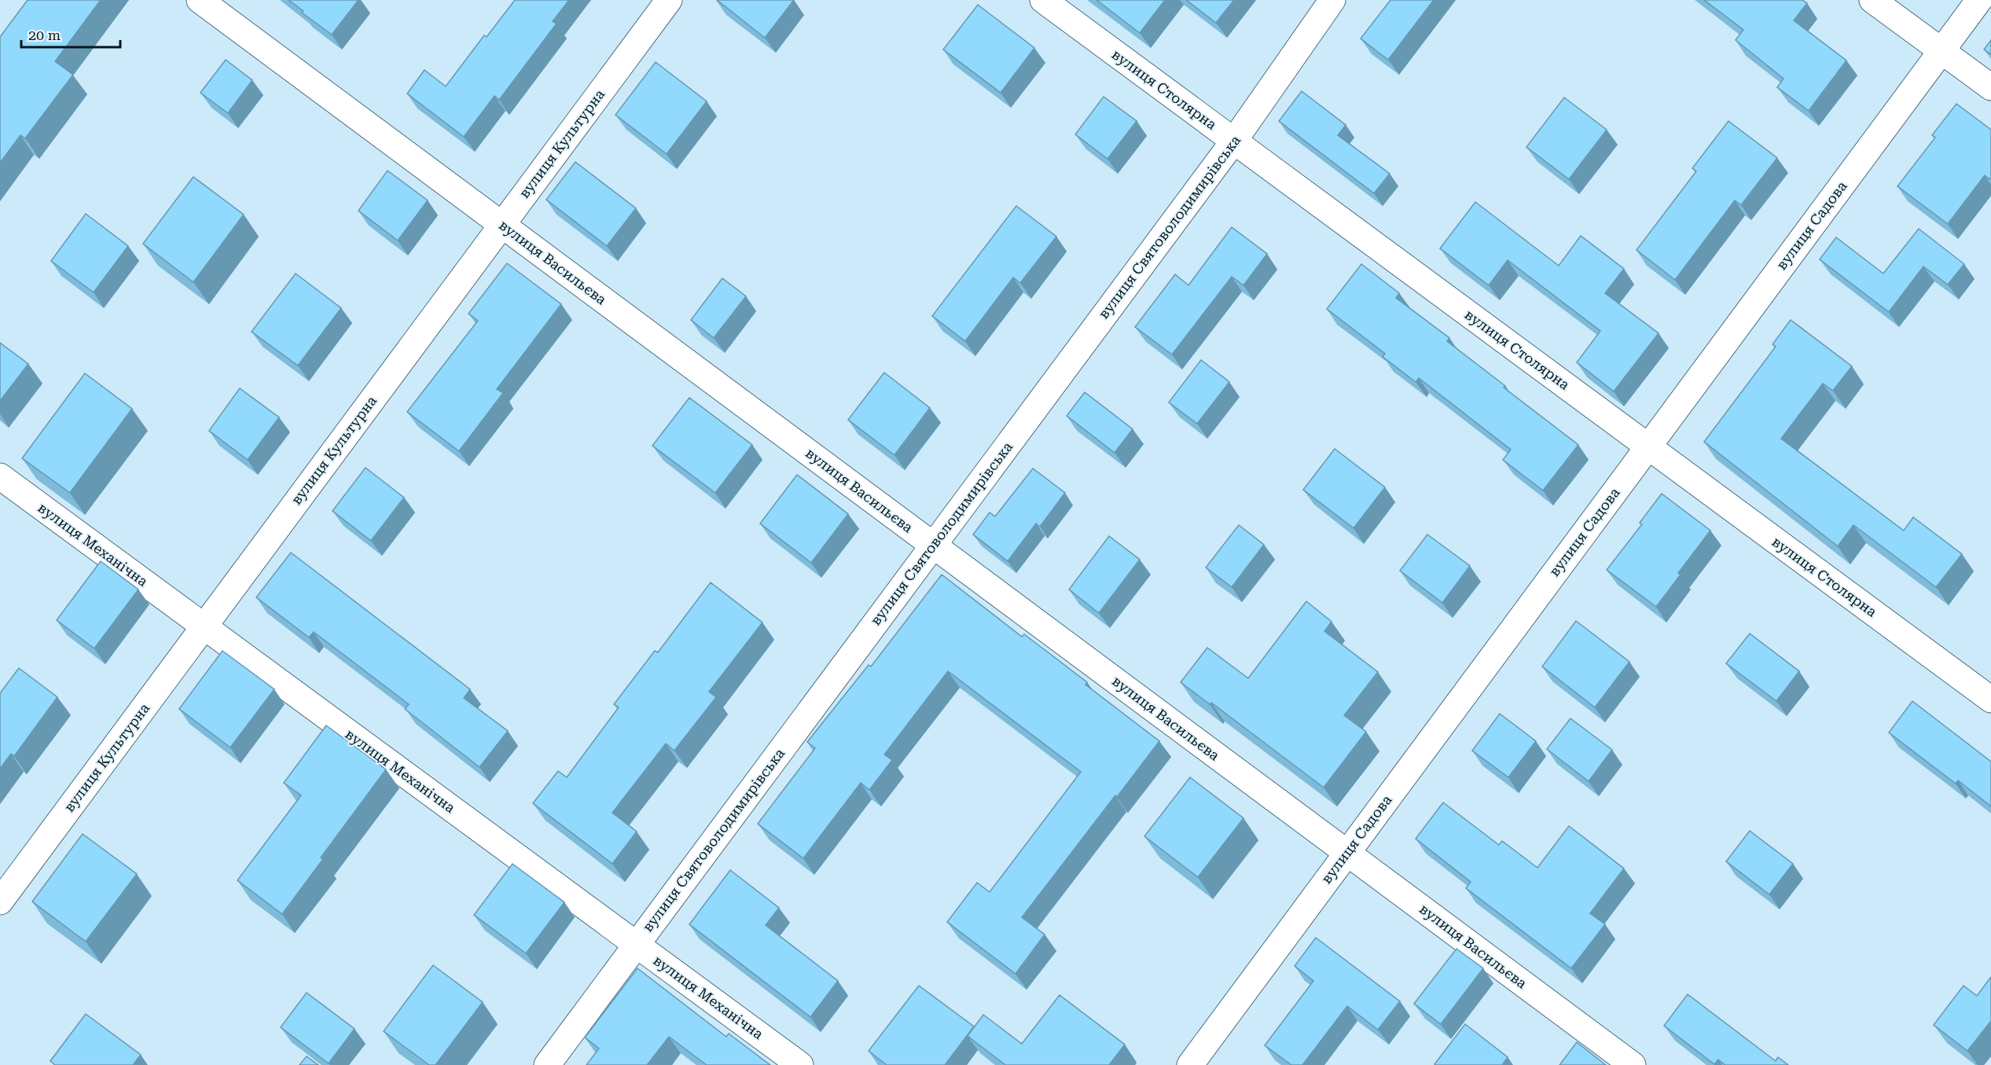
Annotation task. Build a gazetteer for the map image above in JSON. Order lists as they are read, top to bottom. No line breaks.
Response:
{"streets":{"street":["вулиця Столярна","вулиця Культурна","вулиця Садова","вулиця Святоволодимирівська","вулиця Васильєва","вулиця Механічна"]},"crossings":[["вулиця Столярна","вулиця Садова"],["вулиця Столярна","вулиця Святоволодимирівська"],["вулиця Культурна","вулиця Васильєва"],["вулиця Культурна","вулиця Механічна"],["вулиця Садова","вулиця Васильєва"],["вулиця Святоволодимирівська","вулиця Васильєва"],["вулиця Святоволодимирівська","вулиця Механічна"]],"scale_bar":"20 m"}
